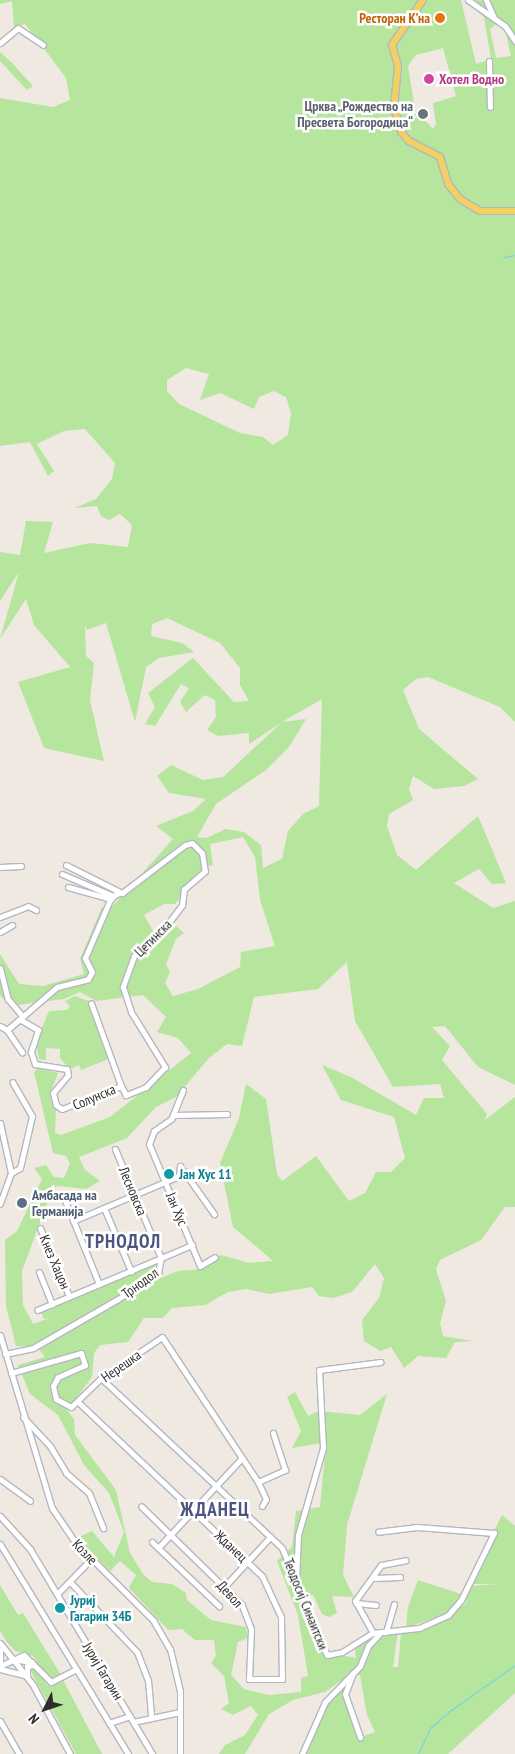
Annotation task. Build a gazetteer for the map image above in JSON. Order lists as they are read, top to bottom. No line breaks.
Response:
{"streets":{"street":["Цетинска","Солунска","Лесновска","Јан Хус","Кнез Хацон","Трнодол","Нерешка","Жданец","Козле","Девол","Теодосиј Синаитски","Јуриј Гагарин"]},"crossings":[["Цетинска","Солунска"],["Лесновска","Трнодол"],["Кнез Хацон","Трнодол"],["Трнодол","Козле"],["Нерешка","Жданец"],["Нерешка","Козле"],["Нерешка","Теодосиј Синаитски"],["Жданец","Девол"]],"districts":["ТРНОДОЛ","ЖДАНЕЦ"],"places":["Ресторан К’на","Хотел Водно","Црква „Рождество на Пресвета Богородица“","Јан Хус 11","Амбасада на Германија","Јуриј Гагарин 34Б"],"north":"bottom left"}
